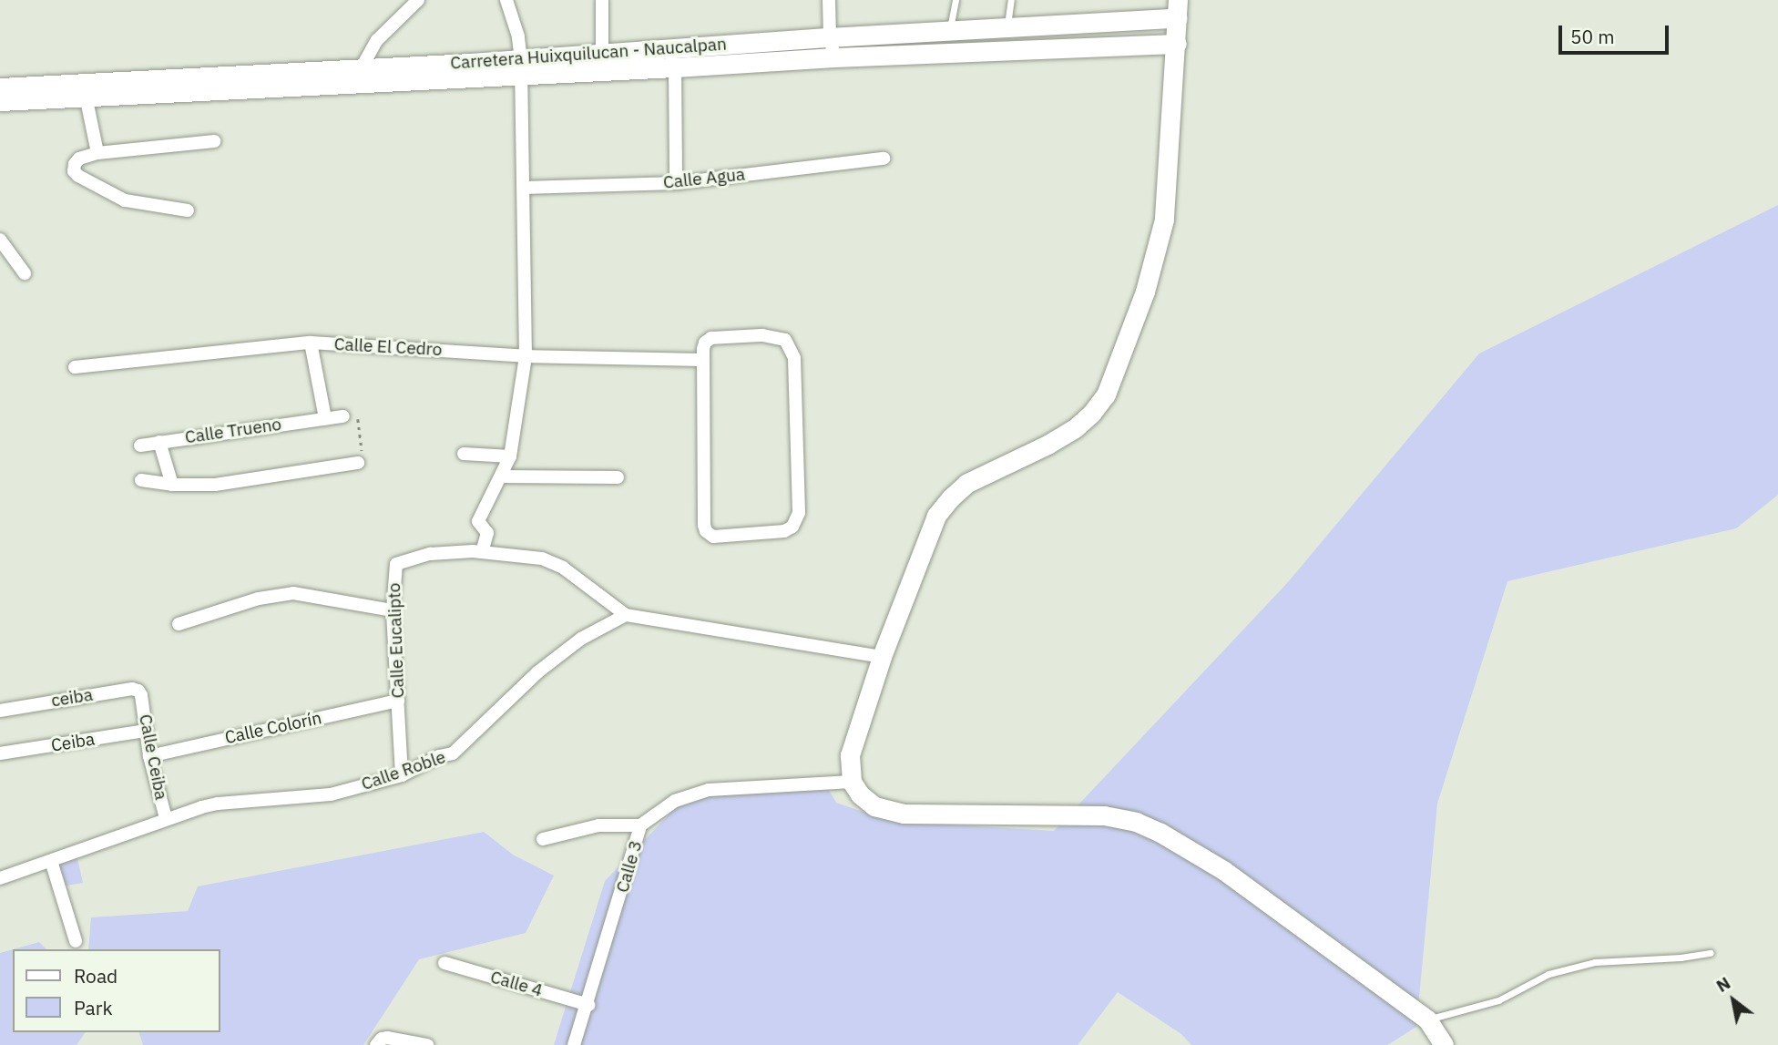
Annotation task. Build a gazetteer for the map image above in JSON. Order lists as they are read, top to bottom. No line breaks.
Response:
{"streets":{"main road":["Carretera Huixquilucan - Naucalpan"],"street":["Calle Agua","Calle El Cedro","Calle Trueno","Calle Eucalipto","ceiba","Calle Colorín","Ceiba","Calle Ceiba","Calle Roble","Calle 3","Calle 4"]},"crossings":[["Calle Eucalipto","Calle Colorín"],["Calle Eucalipto","Calle Roble"],["ceiba","Calle Ceiba"],["Calle Colorín","Calle Ceiba"],["Ceiba","Calle Ceiba"],["Calle Ceiba","Calle Roble"],["Calle 3","Calle 4"]],"legend":["Road","Park"],"scale_bar":"50 m","north":"top left"}
